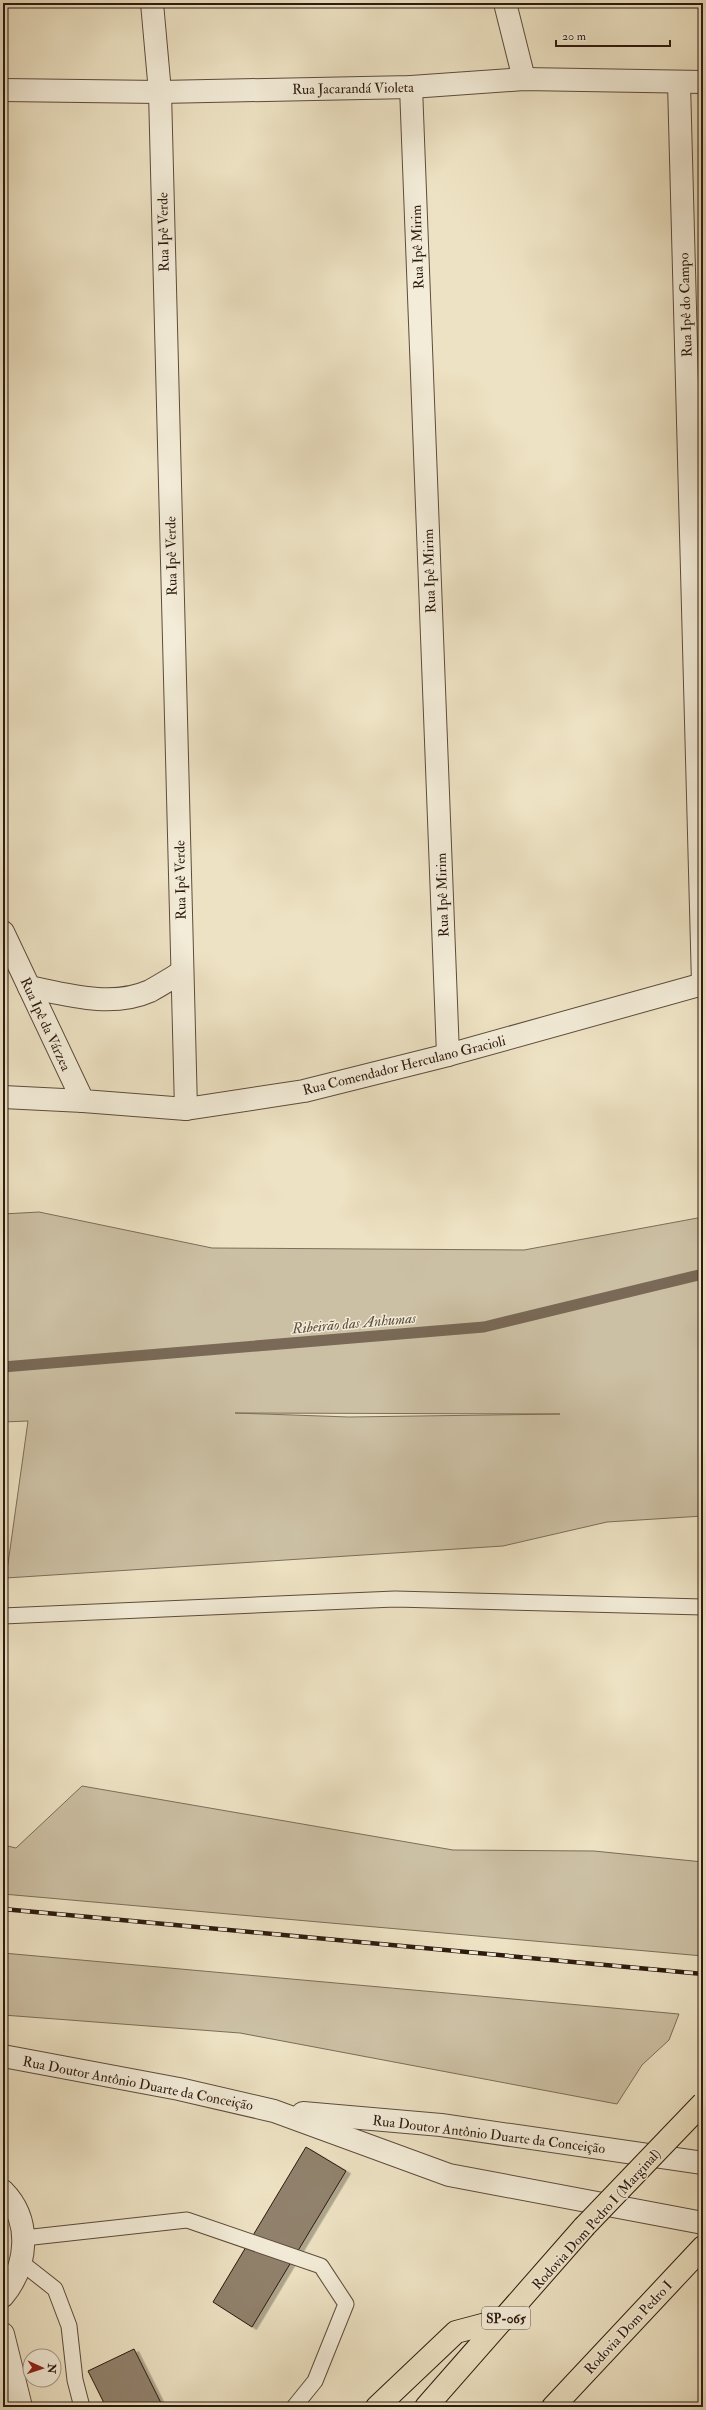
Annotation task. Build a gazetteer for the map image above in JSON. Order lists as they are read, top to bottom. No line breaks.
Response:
{"streets":{"highway":["Rodovia Dom Pedro I (Marginal)","SP-065","Rodovia Dom Pedro I"],"street":["Rua Jacarandá Violeta","Rua Ipê Verde","Rua Ipê Mirim","Rua Ipê do Campo","Rua Ipê da Várzea","Rua Comendador Herculano Gracioli","Rua Doutor Antônio Duarte da Conceição"]},"crossings":[["Rua Jacarandá Violeta","Rua Ipê Verde"],["Rua Jacarandá Violeta","Rua Ipê Mirim"],["Rua Jacarandá Violeta","Rua Ipê do Campo"],["Rua Ipê Verde","Rua Comendador Herculano Gracioli"],["Rua Ipê Mirim","Rua Comendador Herculano Gracioli"],["Rua Ipê do Campo","Rua Comendador Herculano Gracioli"],["Rua Ipê da Várzea","Rua Comendador Herculano Gracioli"]],"water":["Ribeirão das Anhumas"],"scale_bar":"20 m","north":"right"}
